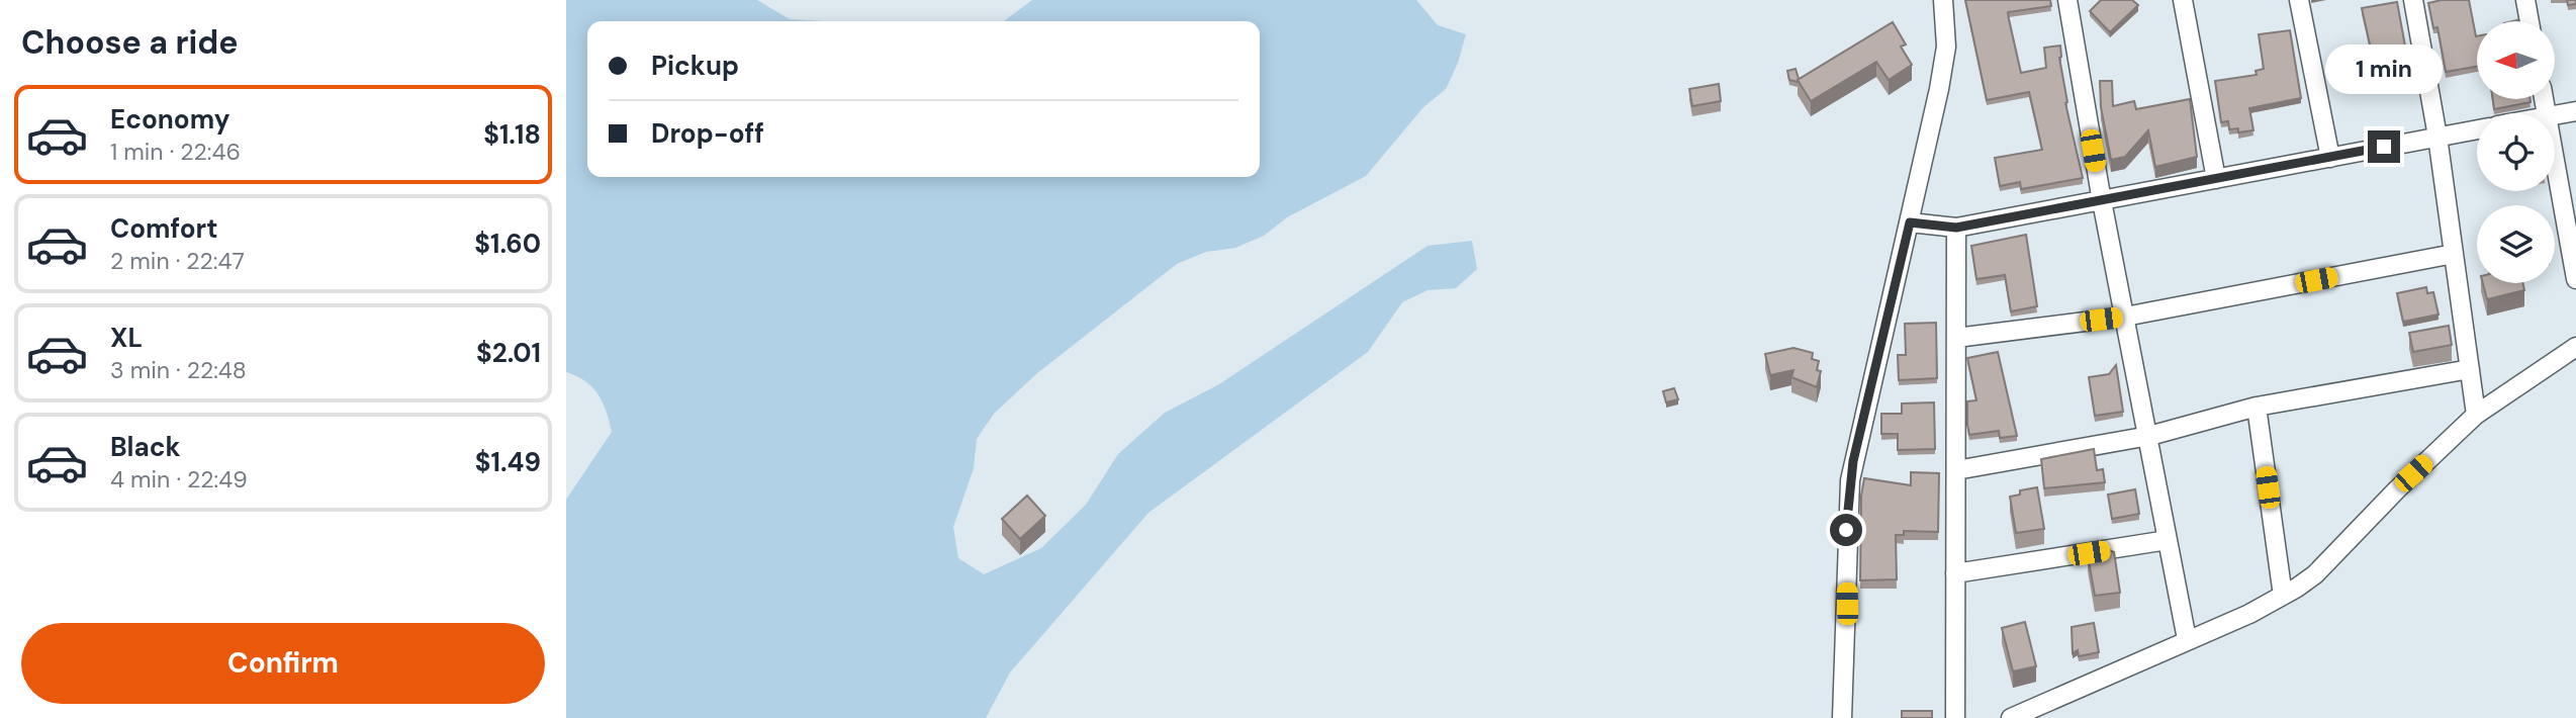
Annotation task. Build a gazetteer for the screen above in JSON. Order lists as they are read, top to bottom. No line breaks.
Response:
{"north":"left","page":{"heading":"Choose a ride","banner":["Pickup","Drop-off"],"bubble":"1 min","list":[{"name":"Economy","note":"1 min · 22:46","value":"$1.18"},{"name":"Comfort","note":"2 min · 22:47","value":"$1.60"},{"name":"XL","note":"3 min · 22:48","value":"$2.01"},{"name":"Black","note":"4 min · 22:49","value":"$1.49"}],"buttons":"Confirm"}}
